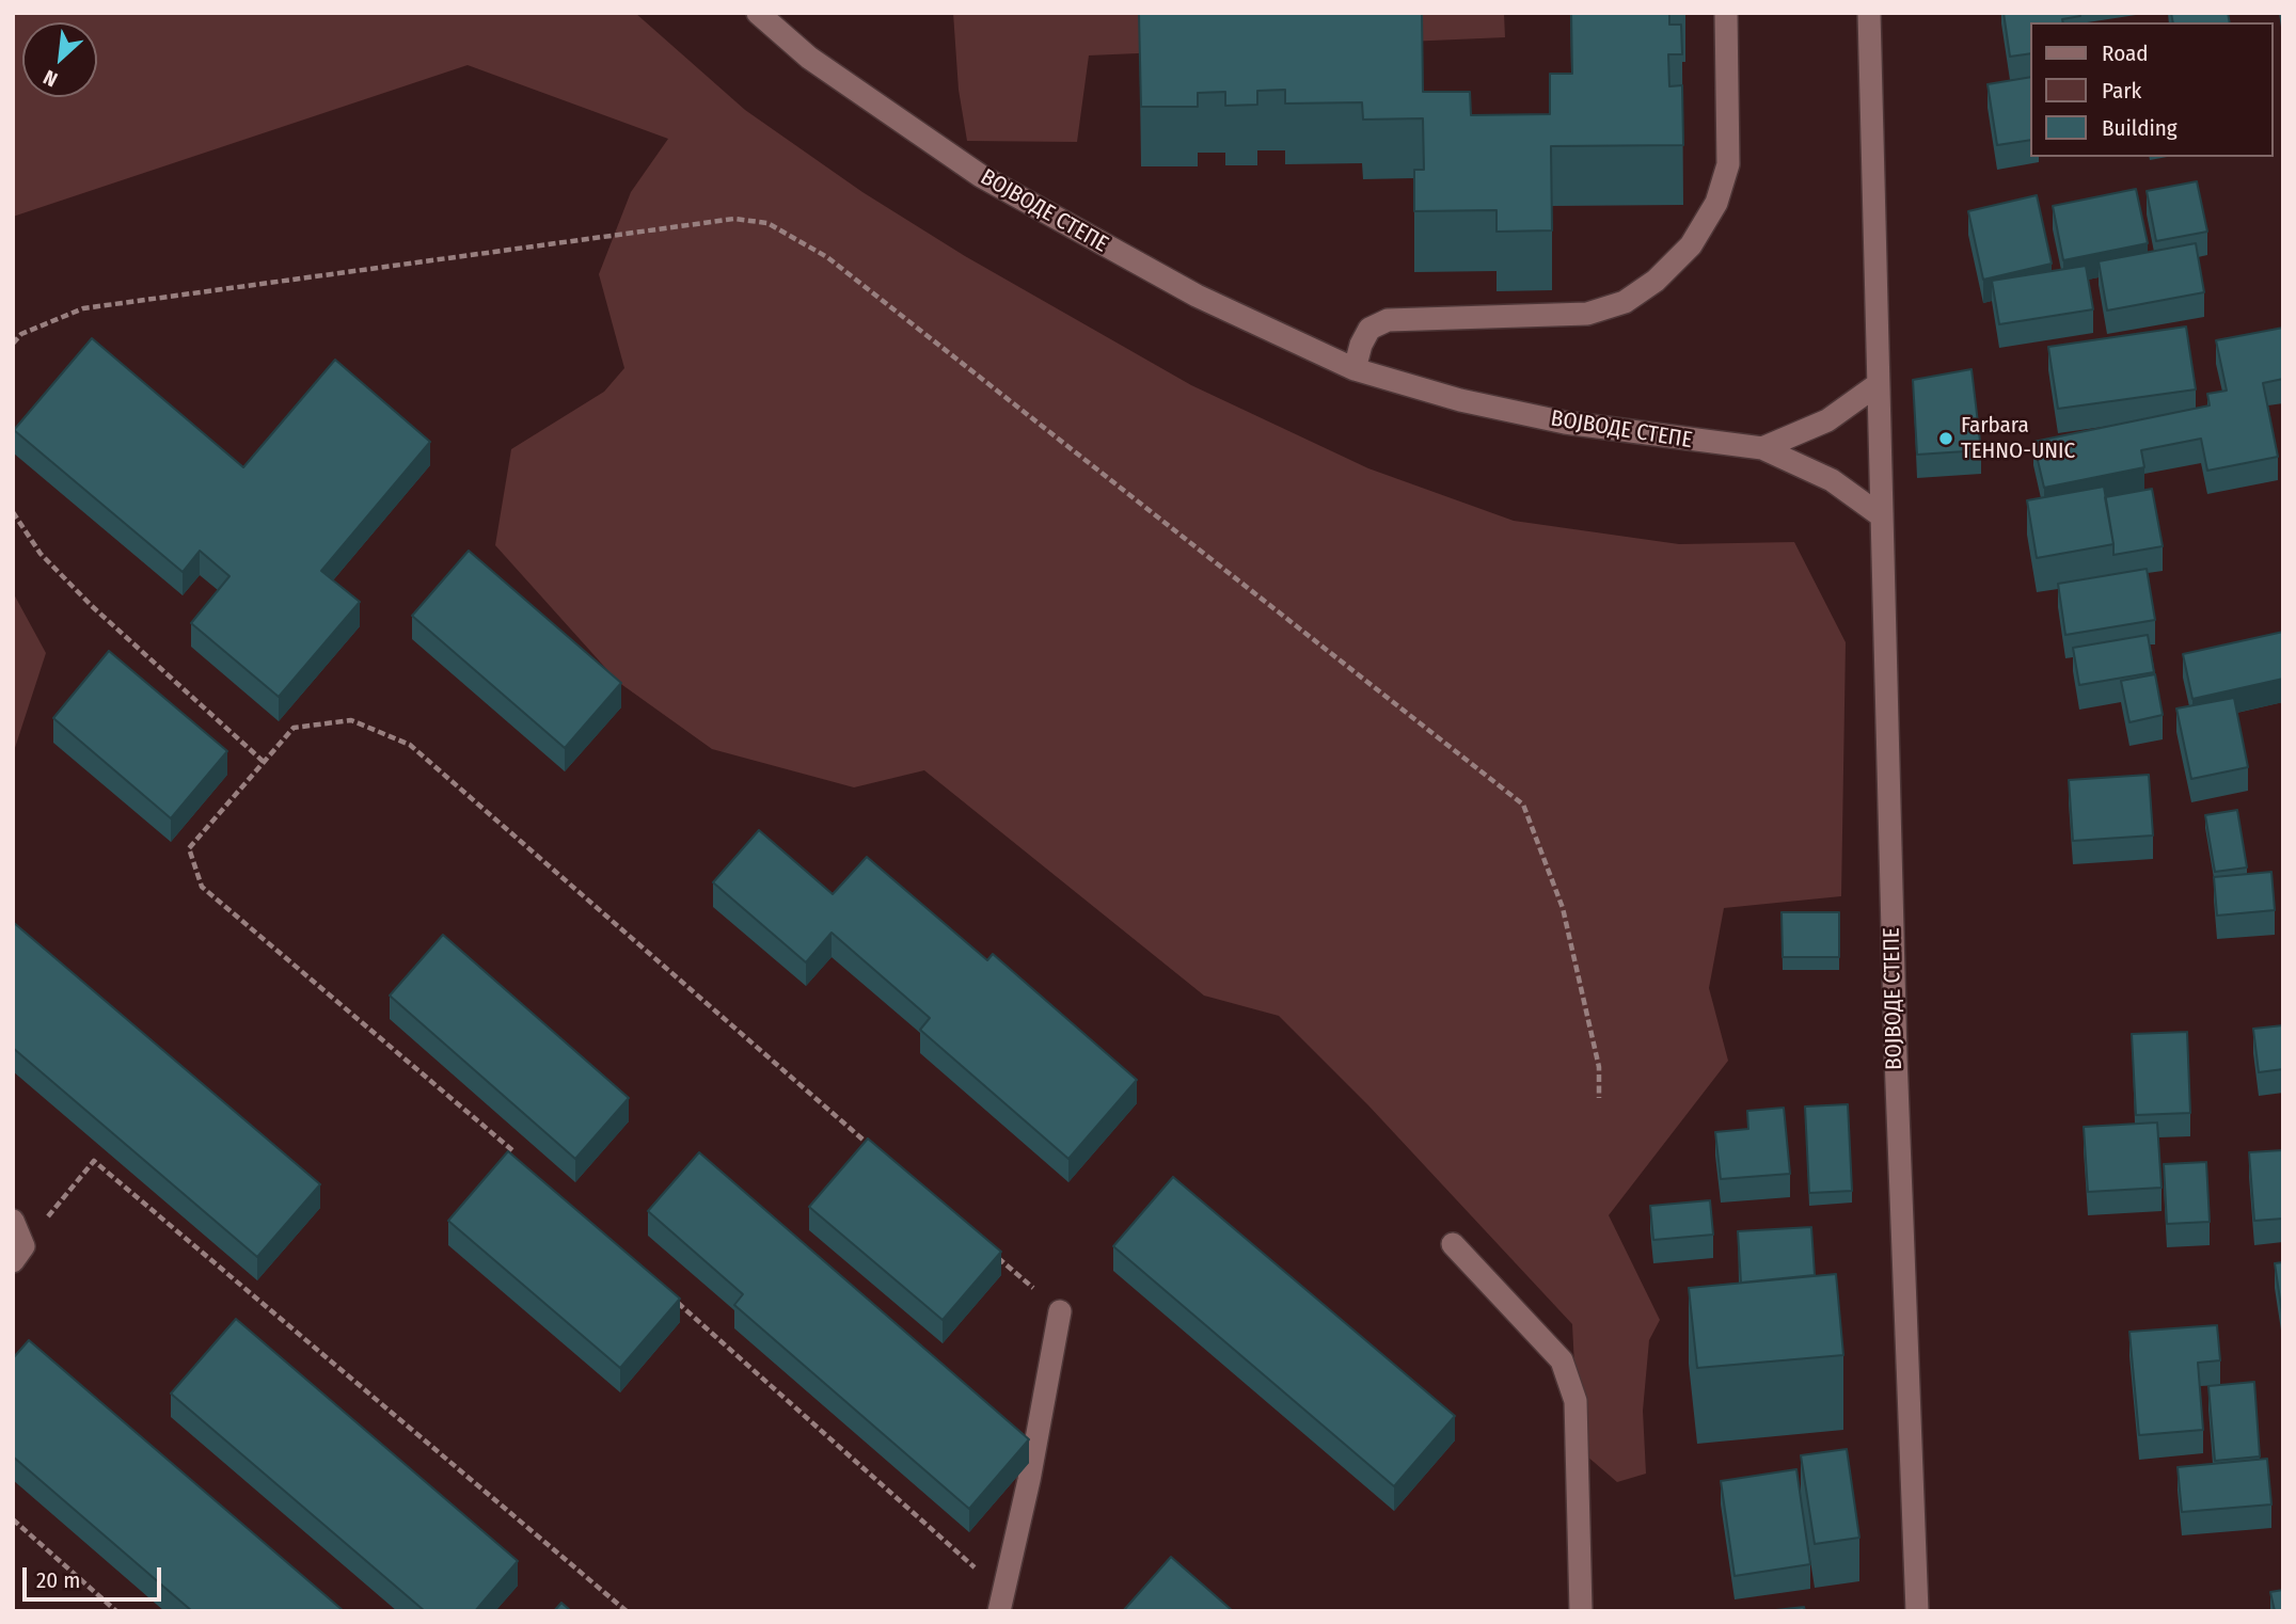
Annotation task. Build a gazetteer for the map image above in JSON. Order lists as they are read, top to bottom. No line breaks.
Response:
{"streets":{"street":["ВОЈВОДЕ СТЕПЕ"]},"places":["Farbara TEHNO-UNIC"],"legend":["Road","Park","Building"],"scale_bar":"20 m","north":"bottom left"}
